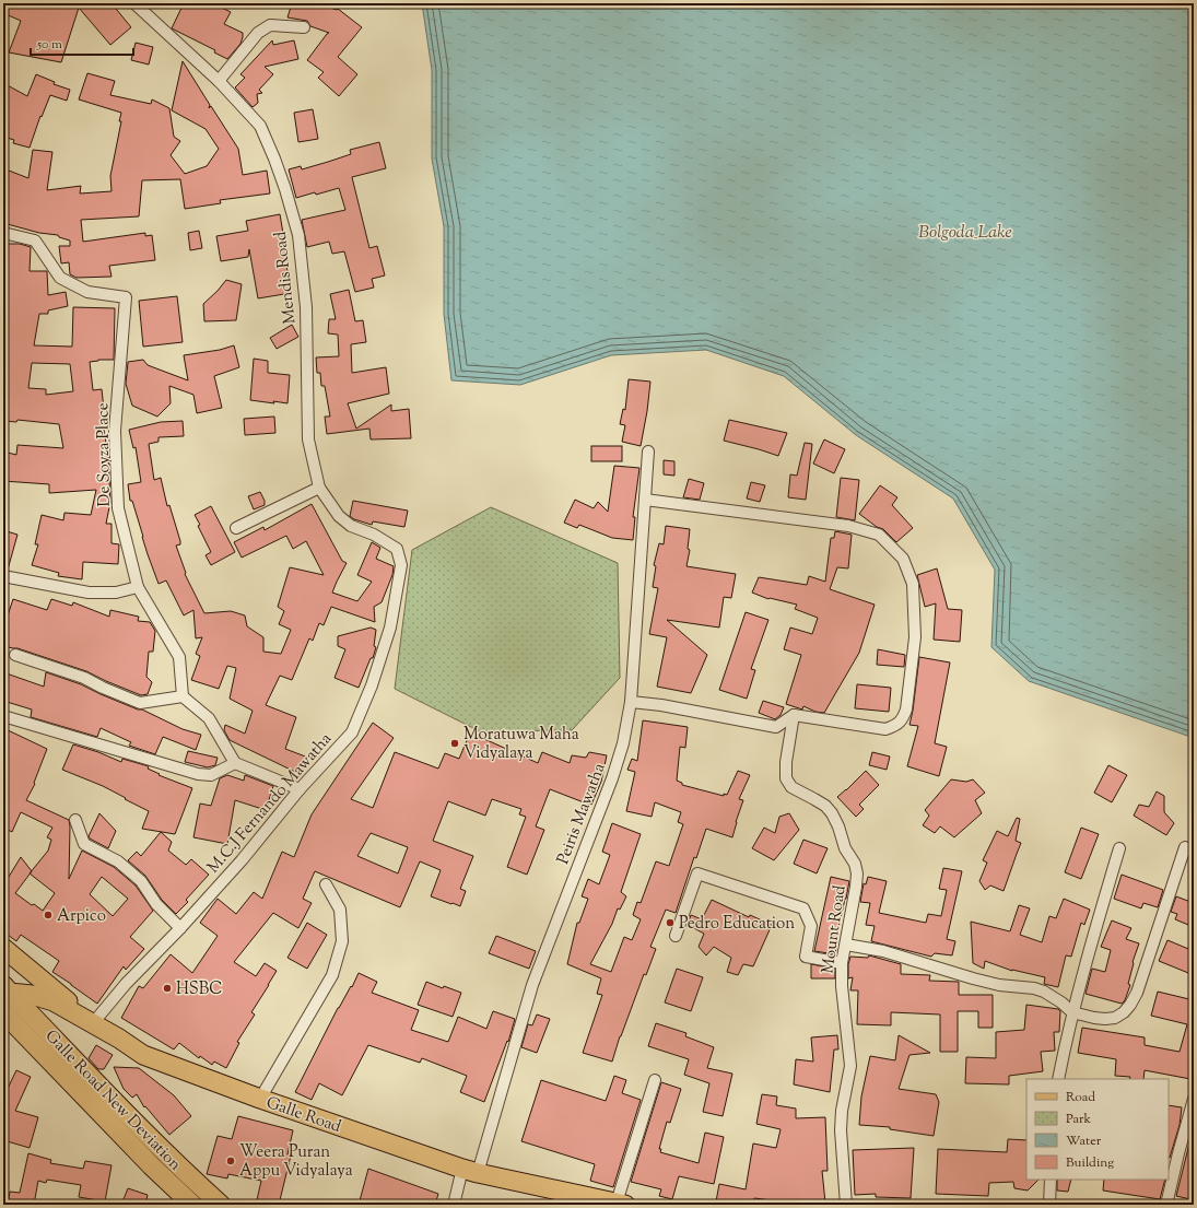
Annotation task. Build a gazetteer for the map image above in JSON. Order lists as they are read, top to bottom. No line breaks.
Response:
{"streets":{"main road":["Galle Road New Deviation","Galle Road"],"street":["Mendis Road","De Soyza Place","M.C.J Fernando Mawatha","Peiris Mawatha","Mount Road"]},"crossings":[["Mendis Road","M.C.J Fernando Mawatha"],["M.C.J Fernando Mawatha","Galle Road"],["Peiris Mawatha","Galle Road"],["Galle Road New Deviation","Galle Road"]],"water":["Bolgoda_Lake"],"places":["Moratuwa Maha Vidyalaya","Arpico","Pedro Education","HSBC","Weera Puran Appu Vidyalaya"],"legend":["Road","Park","Water","Building"],"scale_bar":"50 m"}
